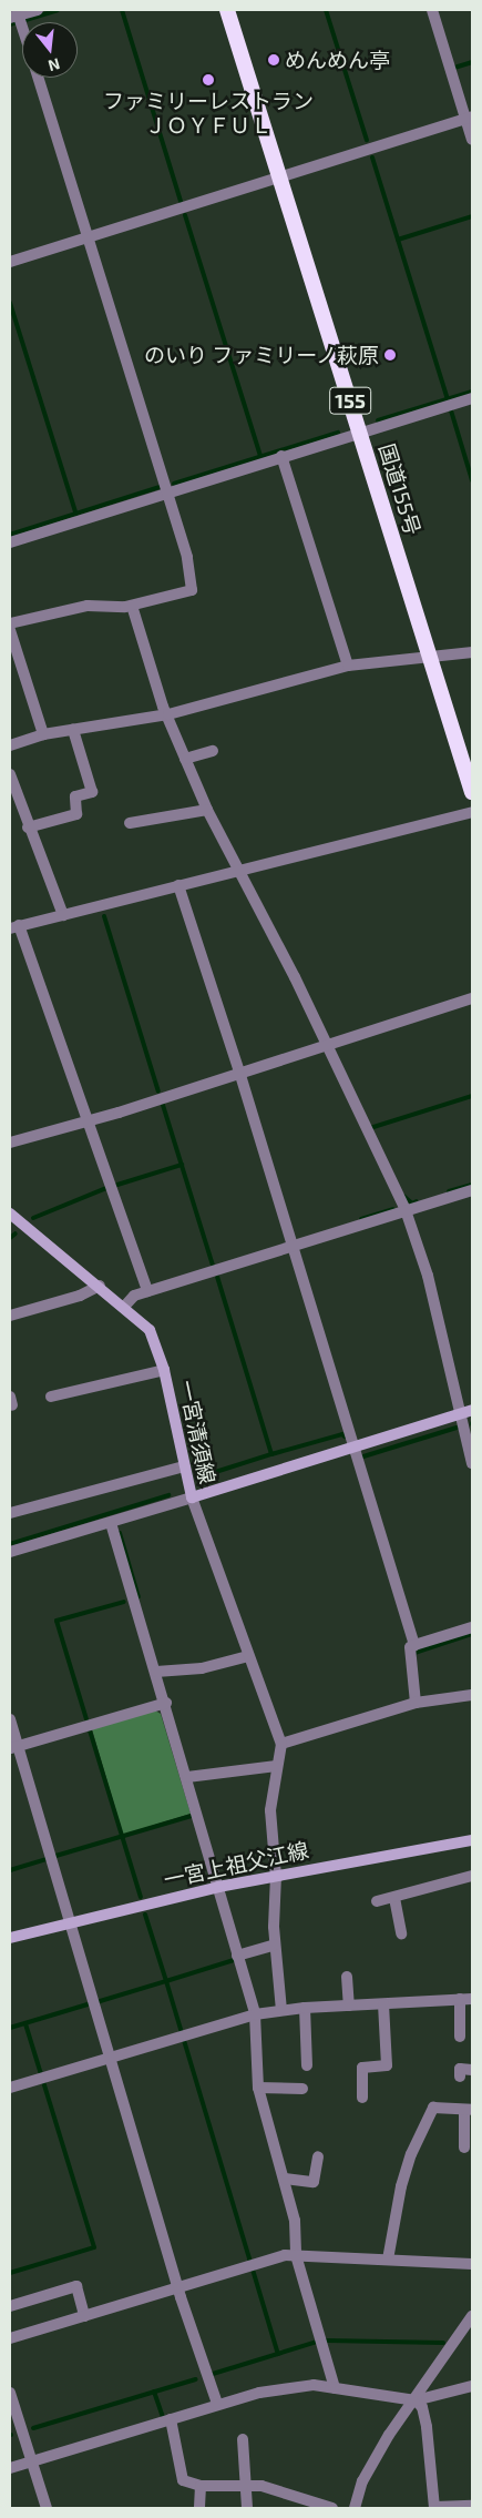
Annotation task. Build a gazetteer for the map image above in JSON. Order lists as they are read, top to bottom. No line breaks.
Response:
{"streets":{"highway":["155","国道155号"],"main road":["一宮清須線","一宮上祖父江線"]},"places":["めんめん亭","ファミリーレストラン ＪＯＹＦＵＬ","のいり ファミリーノ萩原"],"north":"bottom"}
